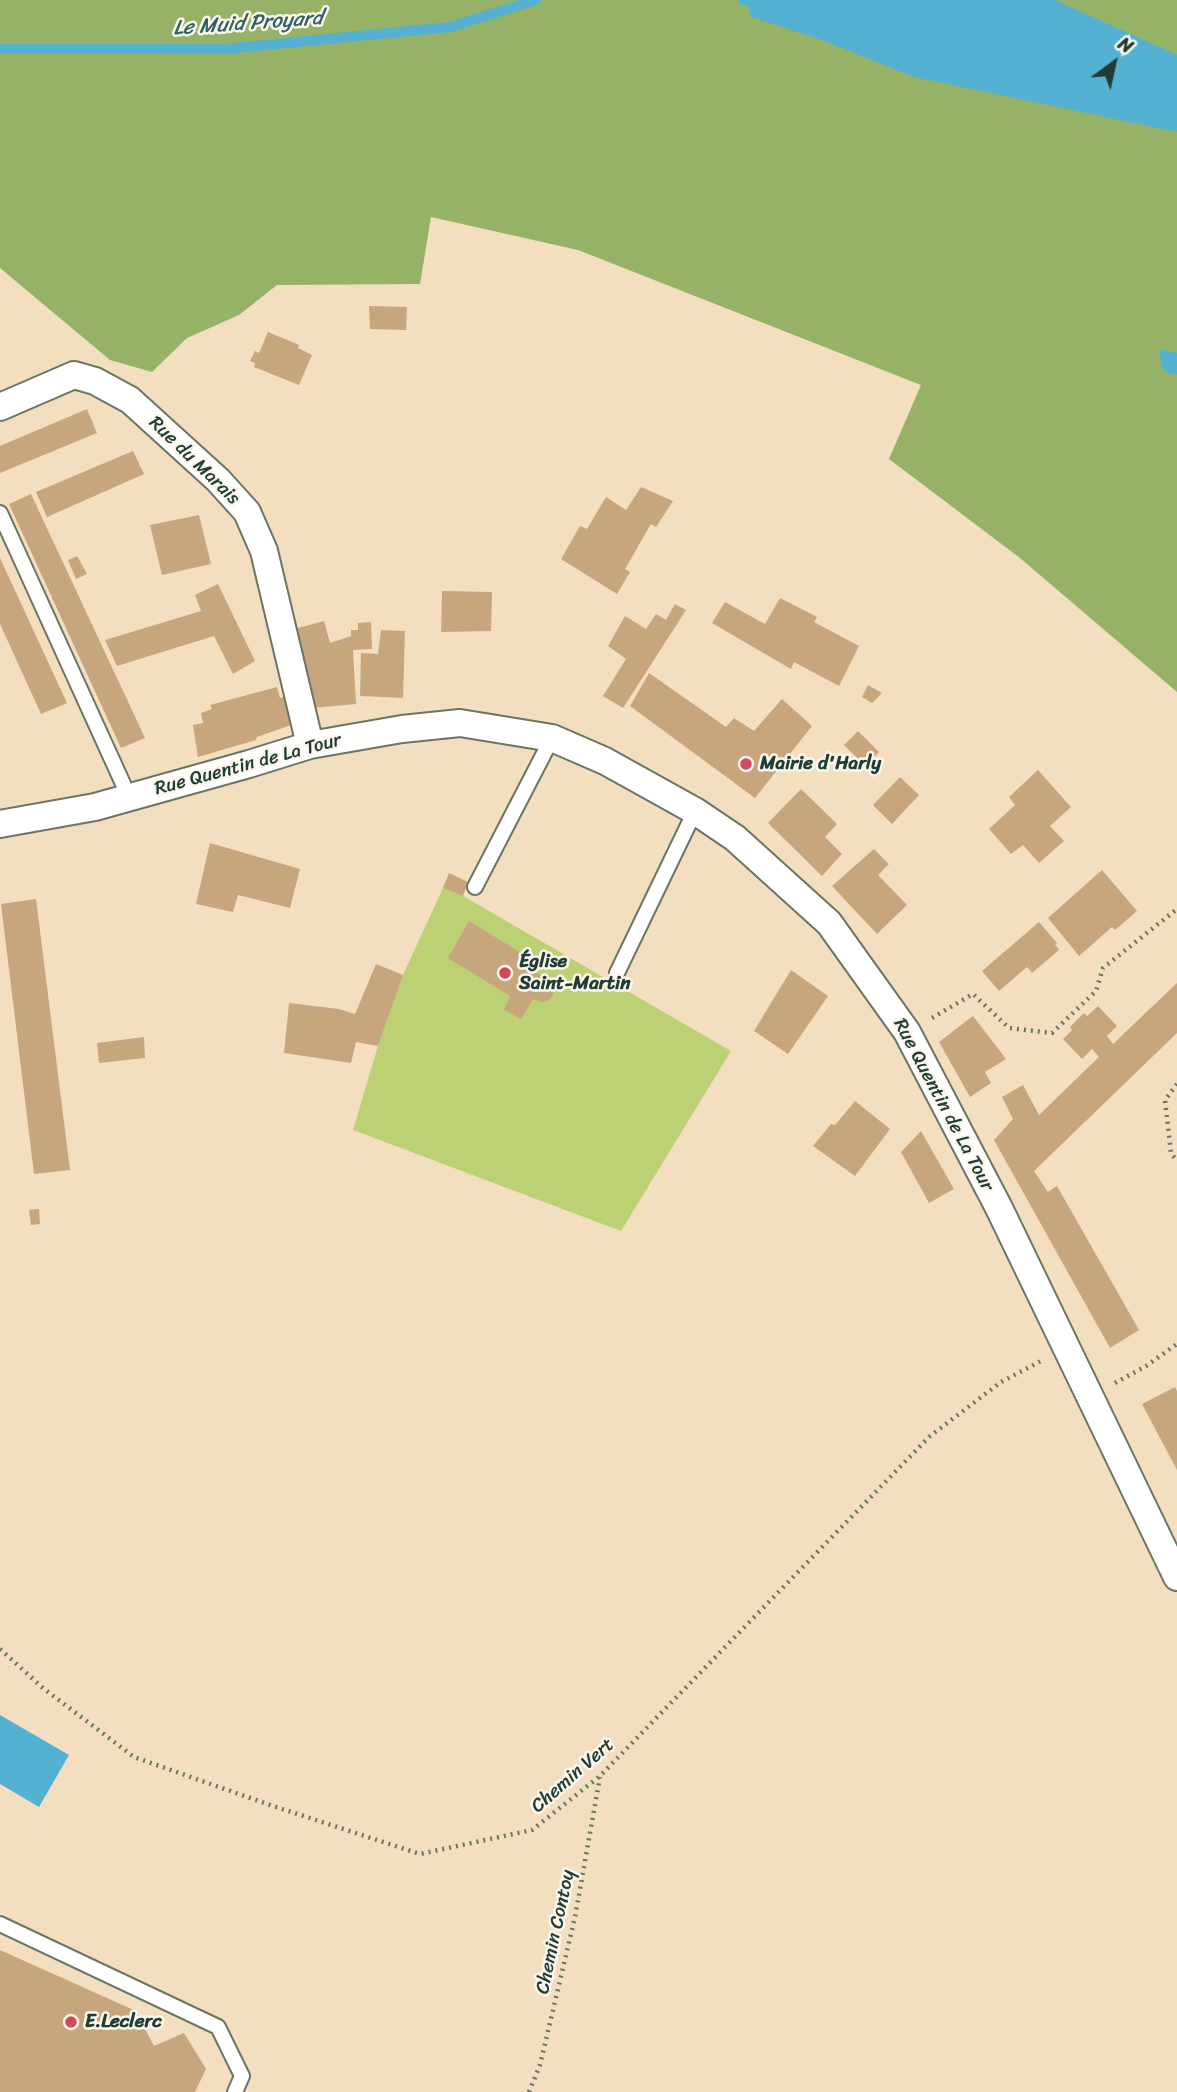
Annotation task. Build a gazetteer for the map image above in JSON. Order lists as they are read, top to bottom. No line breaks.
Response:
{"streets":{"street":["Rue du Marais","Rue Quentin de La Tour"],"path":["Chemin Vert","Chemin Contoy"]},"crossings":[["Rue du Marais","Rue Quentin de La Tour"],["Rue Quentin de La Tour","Chemin Vert"],["Chemin Vert","Chemin Contoy"]],"water":["Le Muid Proyard"],"places":["Mairie d'Harly","Église Saint-Martin","E.Leclerc"],"north":"top right"}
